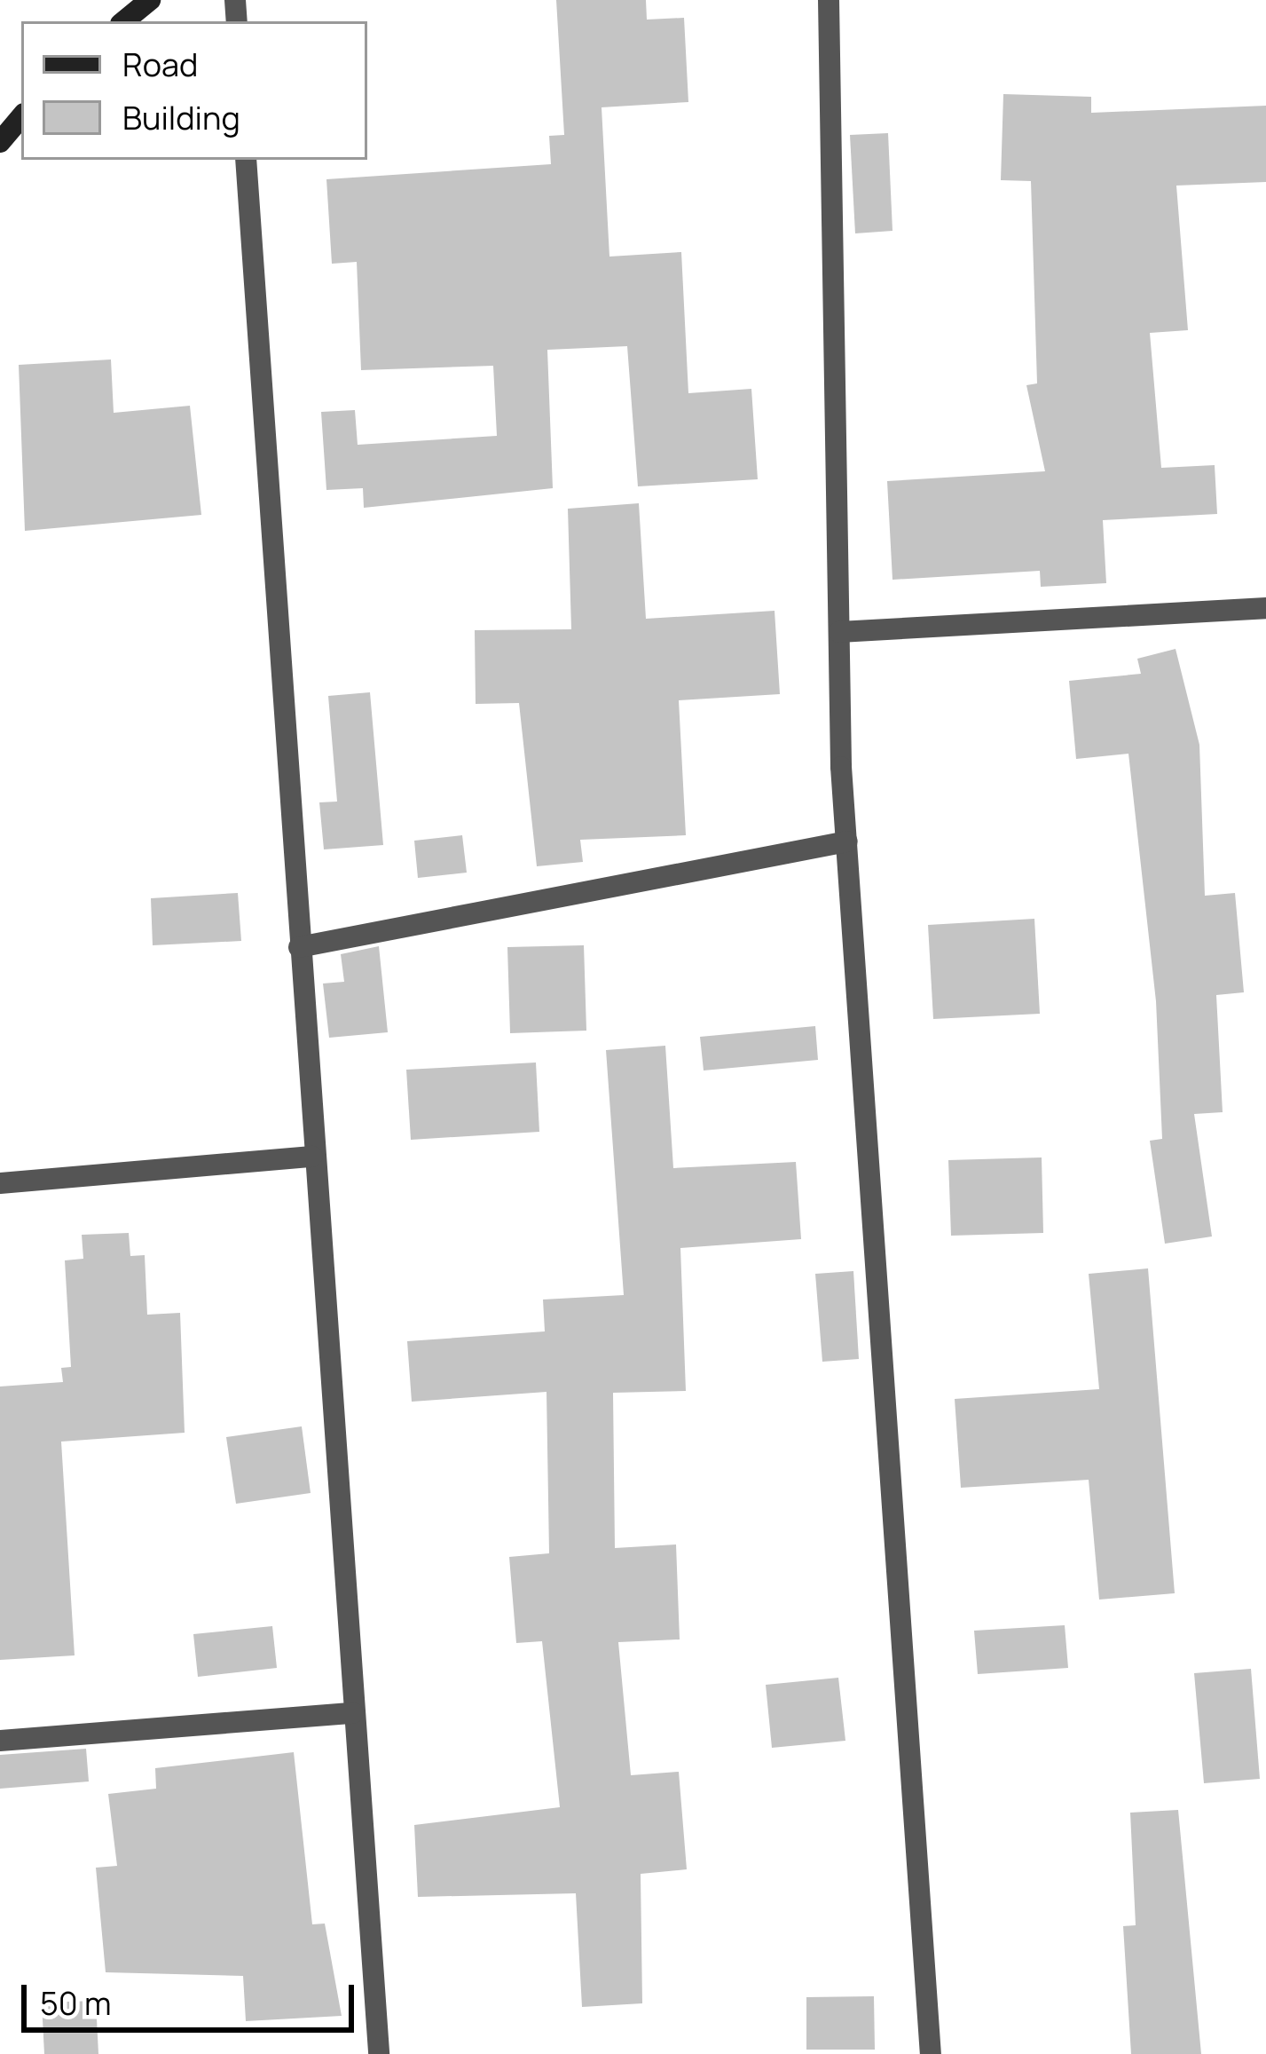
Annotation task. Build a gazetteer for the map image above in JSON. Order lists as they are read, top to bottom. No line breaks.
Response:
{"legend":["Road","Building"],"scale_bar":"50 m"}
